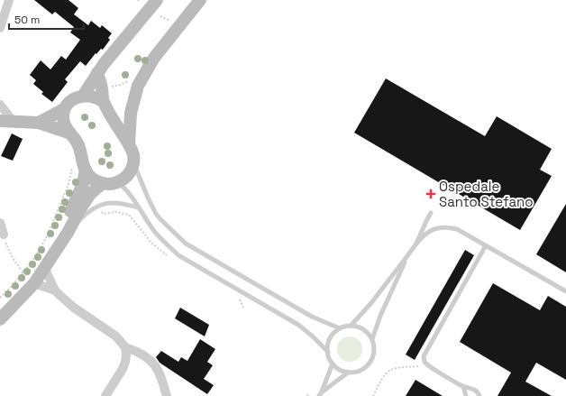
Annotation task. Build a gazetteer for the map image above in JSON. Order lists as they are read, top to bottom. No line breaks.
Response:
{"places":{"health":["Ospedale Santo Stefano"]},"scale_bar":"50 m"}
